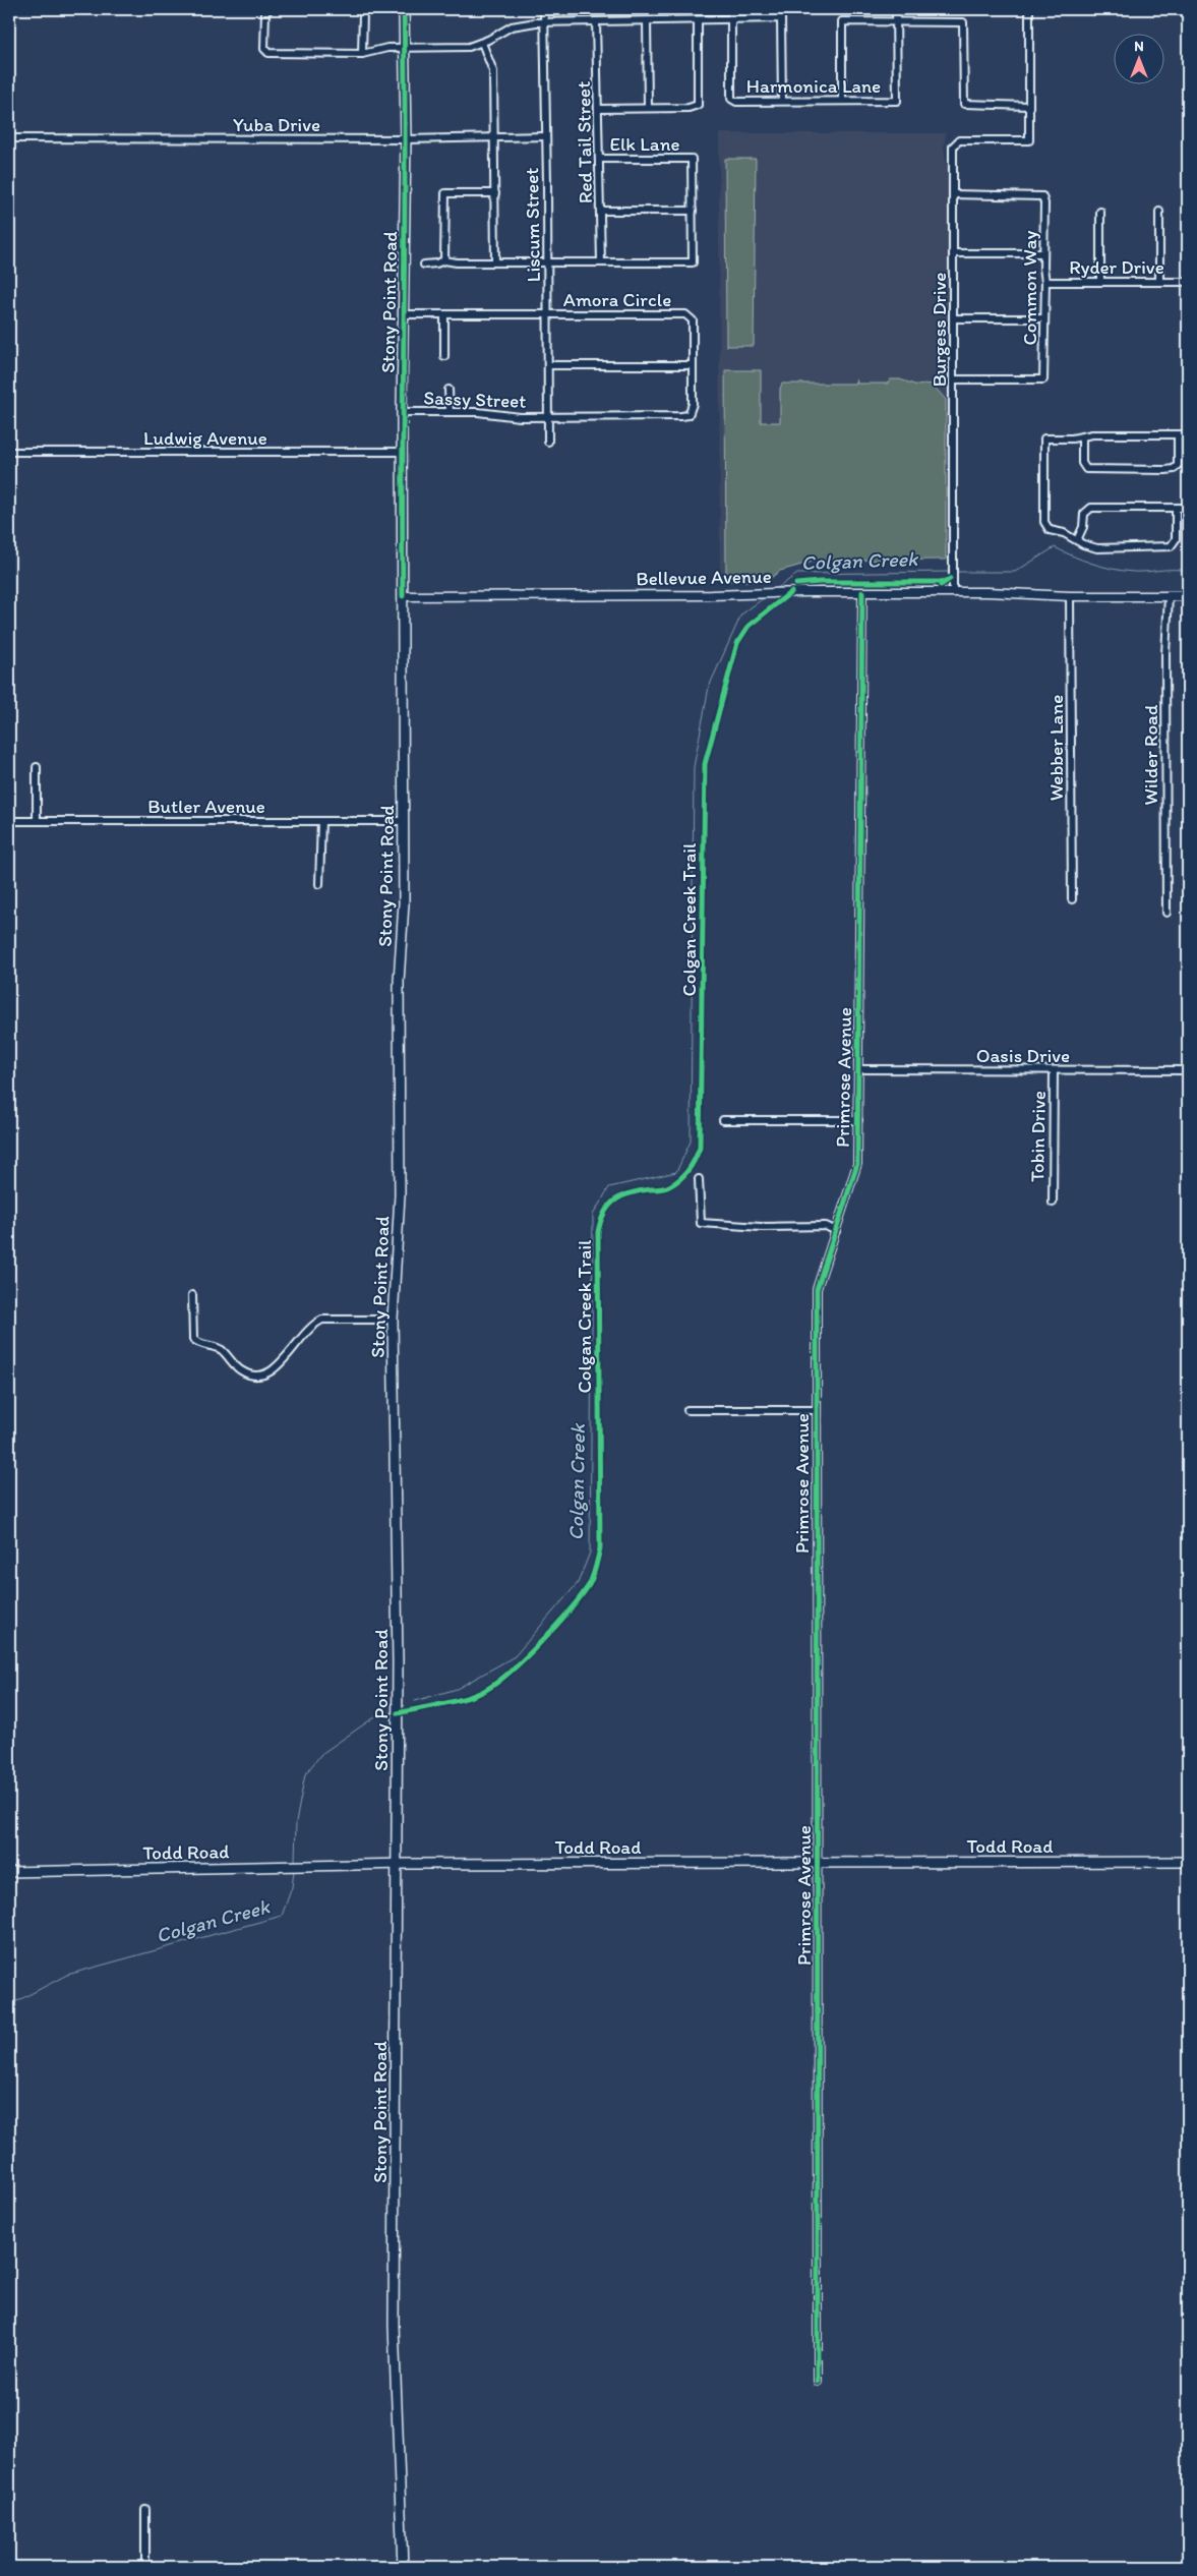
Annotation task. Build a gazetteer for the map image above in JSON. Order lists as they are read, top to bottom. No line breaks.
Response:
{"streets":{"main road":["Stony Point Road","Todd Road"],"street":["Harmonica Lane","Yuba Drive","Red Tail Street","Elk Lane","Liscum Street","Ryder Drive","Common Way","Amora Circle","Burgess Drive","Sassy Street","Ludwig Avenue","Bellevue Avenue","Webber Lane","Wilder Road","Butler Avenue","Oasis Drive","Primrose Avenue","Tobin Drive"],"cycle path":["Colgan Creek Trail"]},"crossings":[["Yuba Drive","Liscum Street"],["Yuba Drive","Stony Point Road"],["Red Tail Street","Elk Lane"],["Liscum Street","Amora Circle"],["Liscum Street","Sassy Street"],["Ryder Drive","Common Way"],["Common Way","Burgess Drive"],["Amora Circle","Stony Point Road"],["Amora Circle","Sassy Street"],["Stony Point Road","Sassy Street"],["Stony Point Road","Ludwig Avenue"],["Stony Point Road","Bellevue Avenue"],["Stony Point Road","Butler Avenue"],["Stony Point Road","Todd Road"],["Burgess Drive","Bellevue Avenue"],["Bellevue Avenue","Webber Lane"],["Bellevue Avenue","Wilder Road"],["Bellevue Avenue","Primrose Avenue"],["Oasis Drive","Primrose Avenue"],["Oasis Drive","Tobin Drive"],["Primrose Avenue","Todd Road"]],"water":["Colgan Creek"],"north":"top"}
